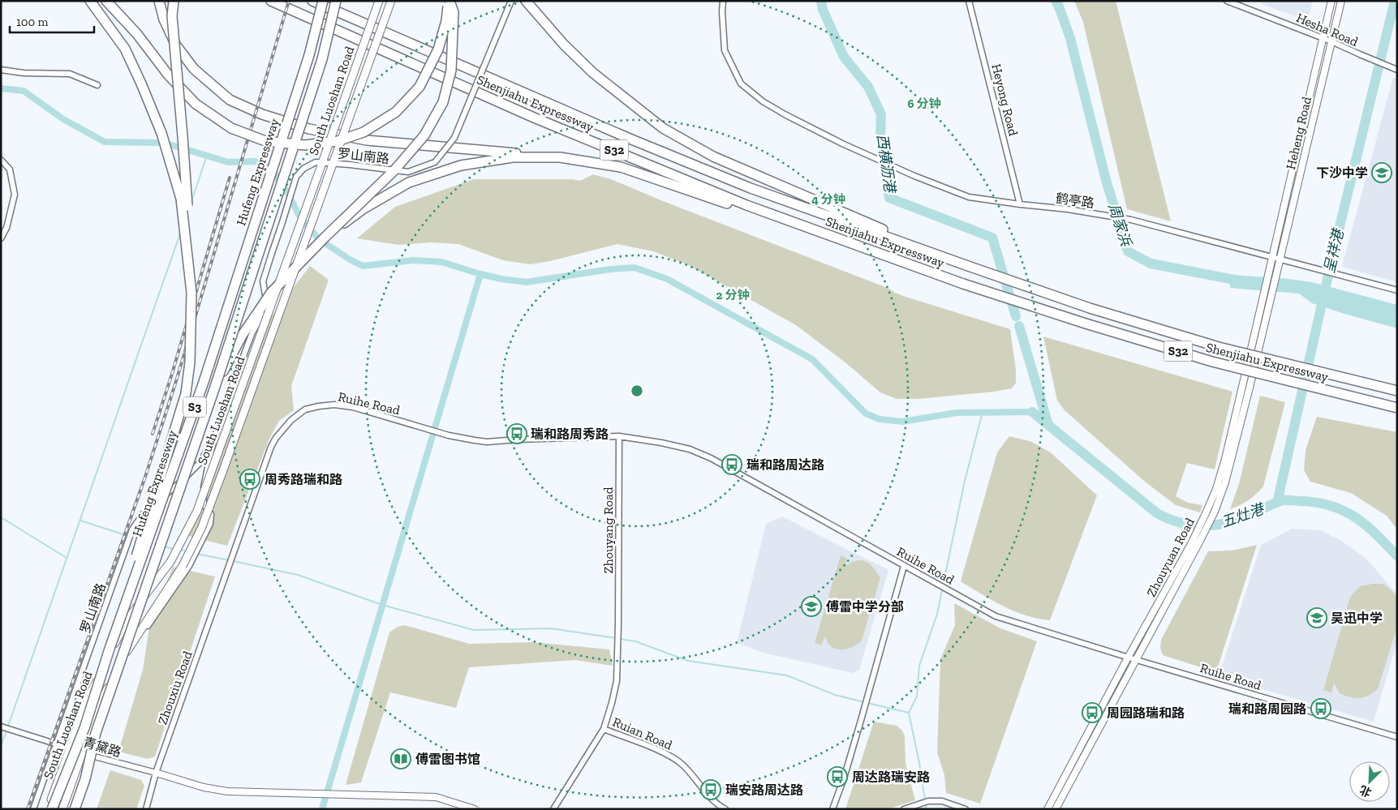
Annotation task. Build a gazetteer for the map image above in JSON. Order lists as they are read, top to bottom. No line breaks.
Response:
{"streets":{"highway":["Shenjiahu Expressway","S32","Hufeng Expressway","S3"],"main road":["South Luoshan Road"],"street":["Hesha Road","Heyong Road","Heheng Road","罗山南路","鹤亭路","Ruihe Road","Zhouyang Road","Zhouyuan Road","Zhouxiu Road","Ruian Road","青黛路"]},"crossings":[["Hesha Road","Heheng Road"],["Heyong Road","鹤亭路"],["South Luoshan Road","青黛路"],["Heheng Road","鹤亭路"],["Heheng Road","Zhouyuan Road"],["罗山南路","青黛路"],["Ruihe Road","Zhouyang Road"],["Ruihe Road","Zhouyuan Road"],["Ruihe Road","Zhouxiu Road"],["Zhouyang Road","Ruian Road"],["Zhouxiu Road","青黛路"]],"water":["西横沥港","周家浜","呈祥港","五灶港"],"places":{"school or university":["下沙中学","傅雷中学分部","吴迅中学"],"bus stop":["瑞和路周秀路","瑞和路周达路","周秀路瑞和路","瑞和路周园路","周园路瑞和路","周达路瑞安路","瑞安路周达路"],"library":["傅雷图书馆"]},"scale_bar":"100 m","north":"bottom left","rings":["6 分钟","4 分钟","2 分钟"]}
